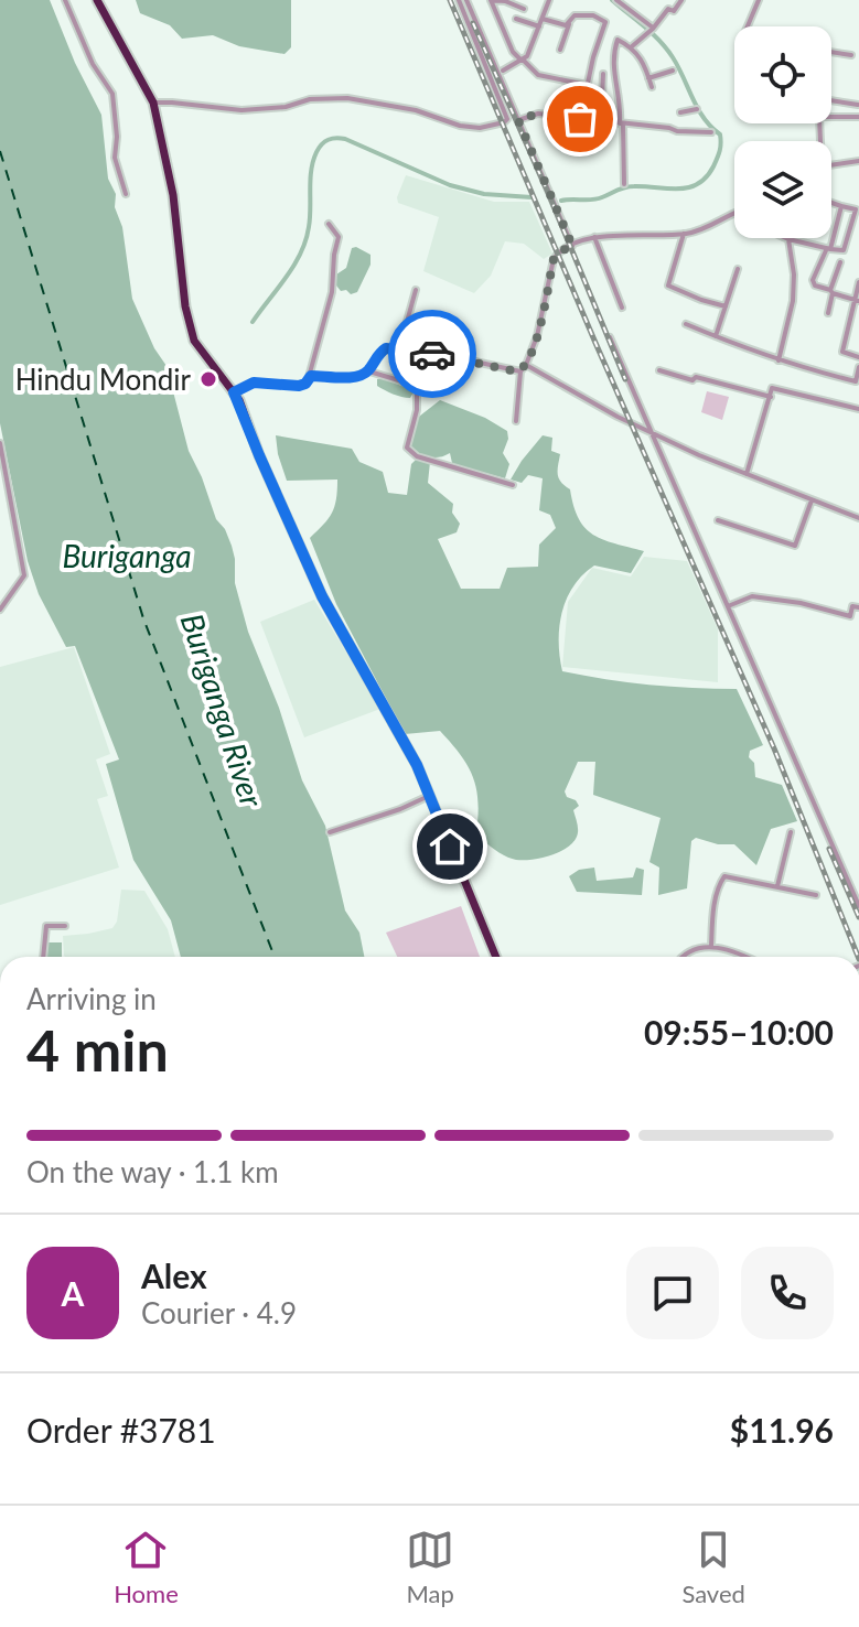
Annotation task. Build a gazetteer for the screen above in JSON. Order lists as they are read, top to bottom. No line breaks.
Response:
{"water":["Buriganga","Buriganga River"],"places":["Hindu Mondir"],"page":{"heading":["4 min","Arriving in","09:55–10:00"],"panel":["Alex","Courier · 4.9","Order #3781","$11.96"],"bar":"On the way · 1.1 km","round":"A","tabs":["Home","Map","Saved"]}}
